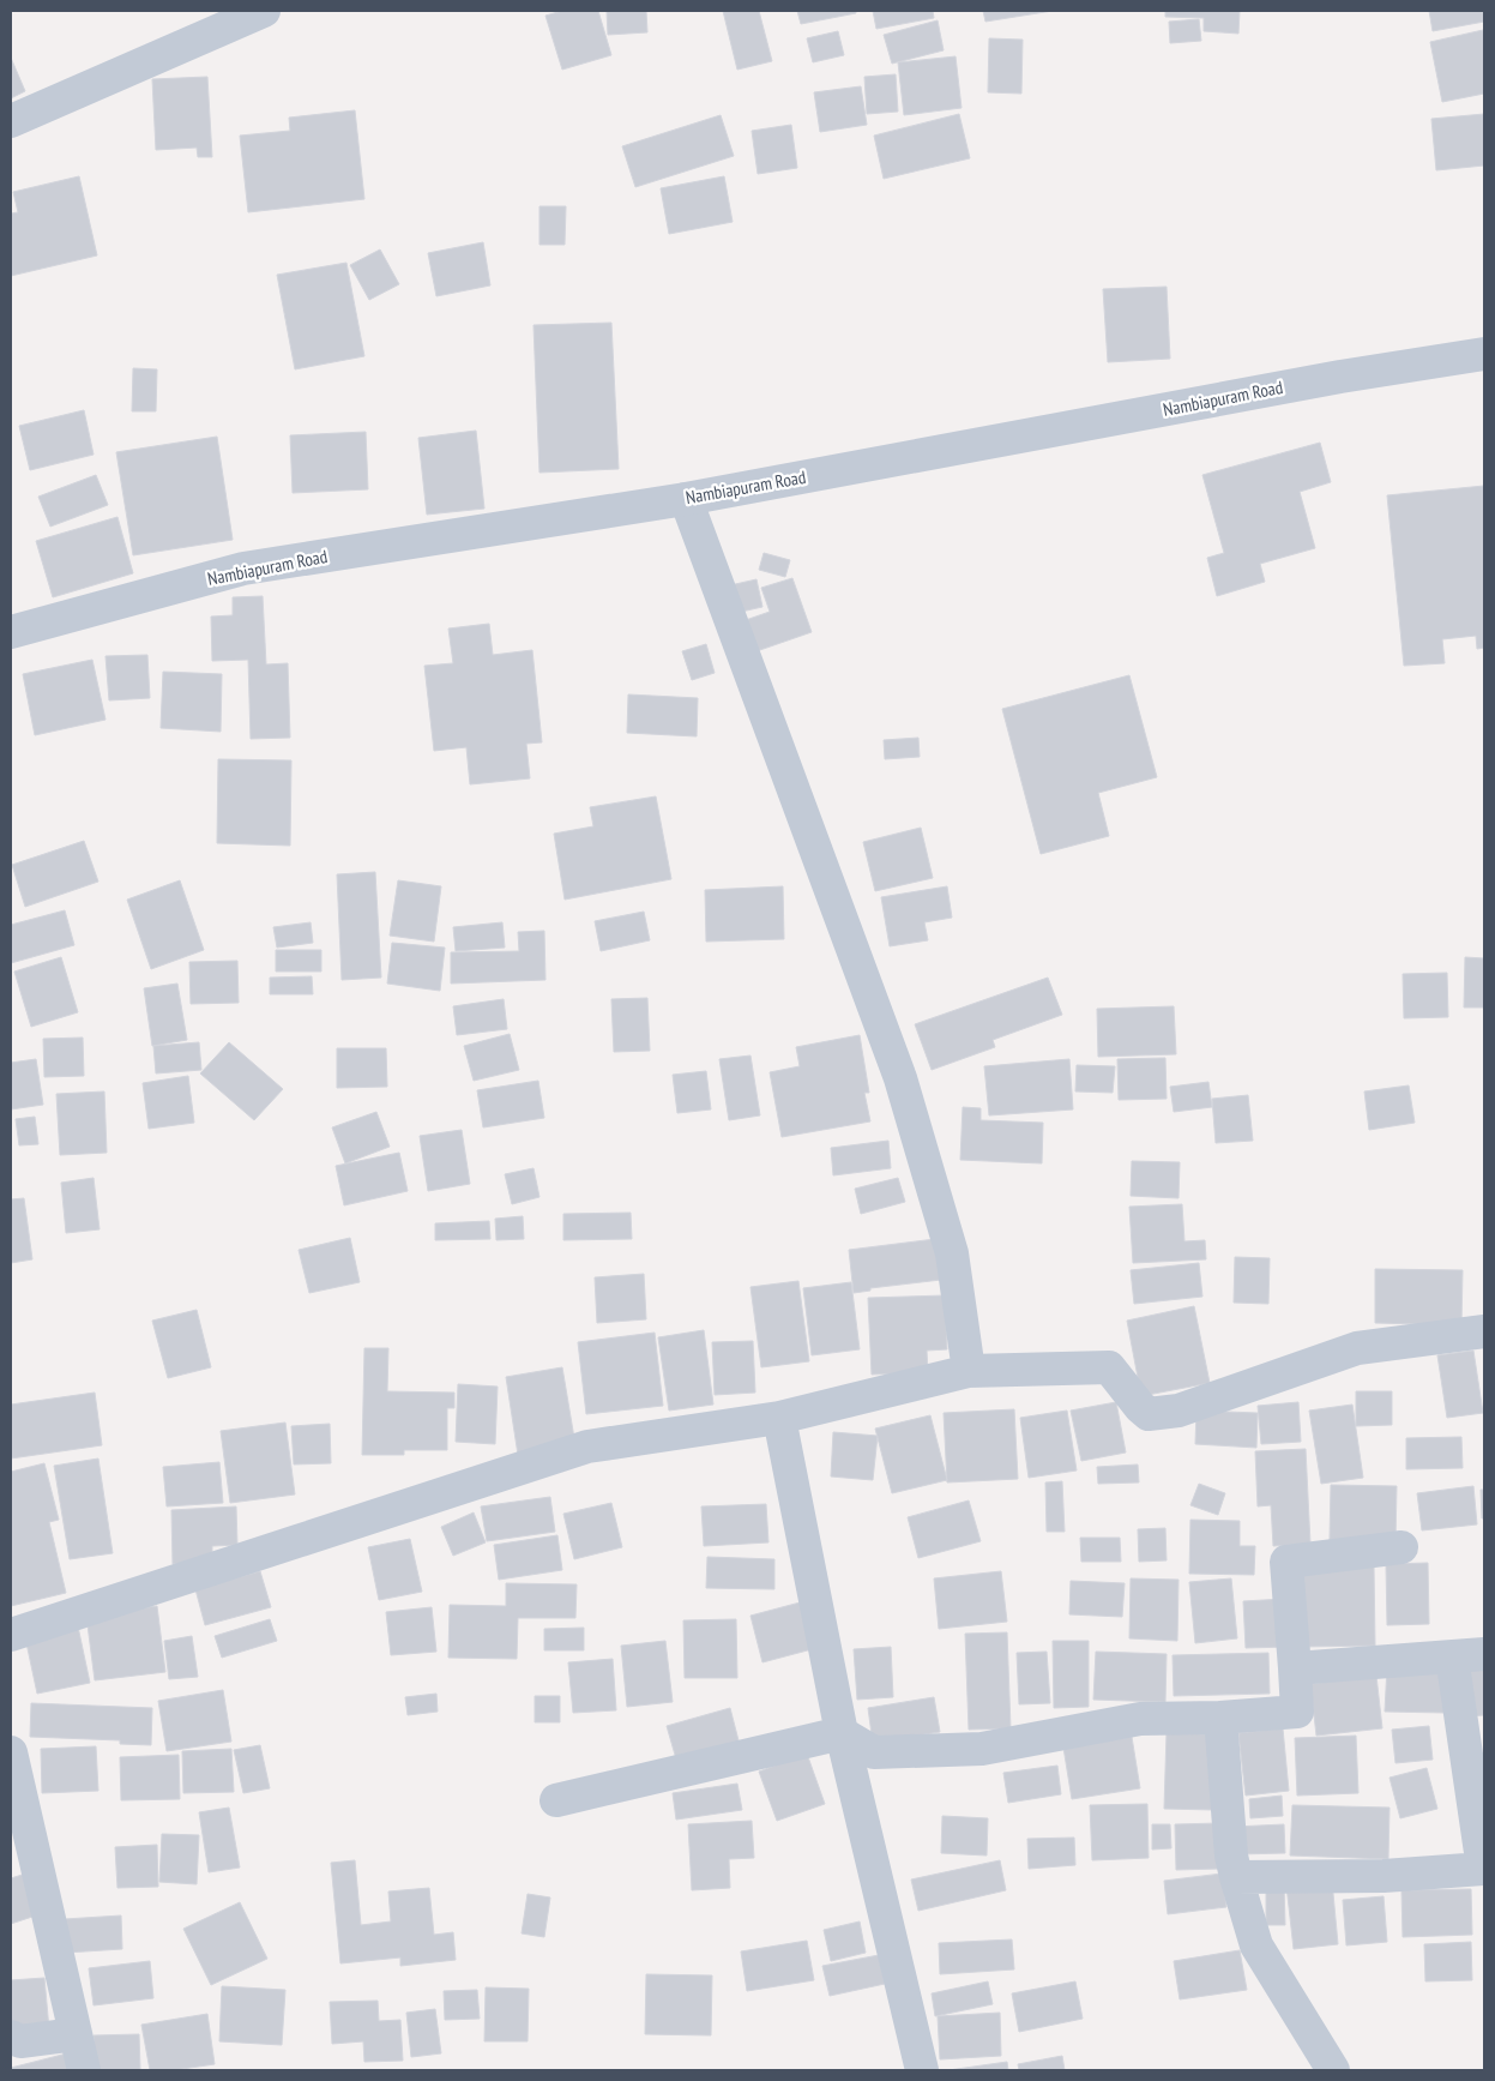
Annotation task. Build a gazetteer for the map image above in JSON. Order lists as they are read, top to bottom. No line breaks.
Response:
{"streets":{"street":["Nambiapuram Road"]}}
